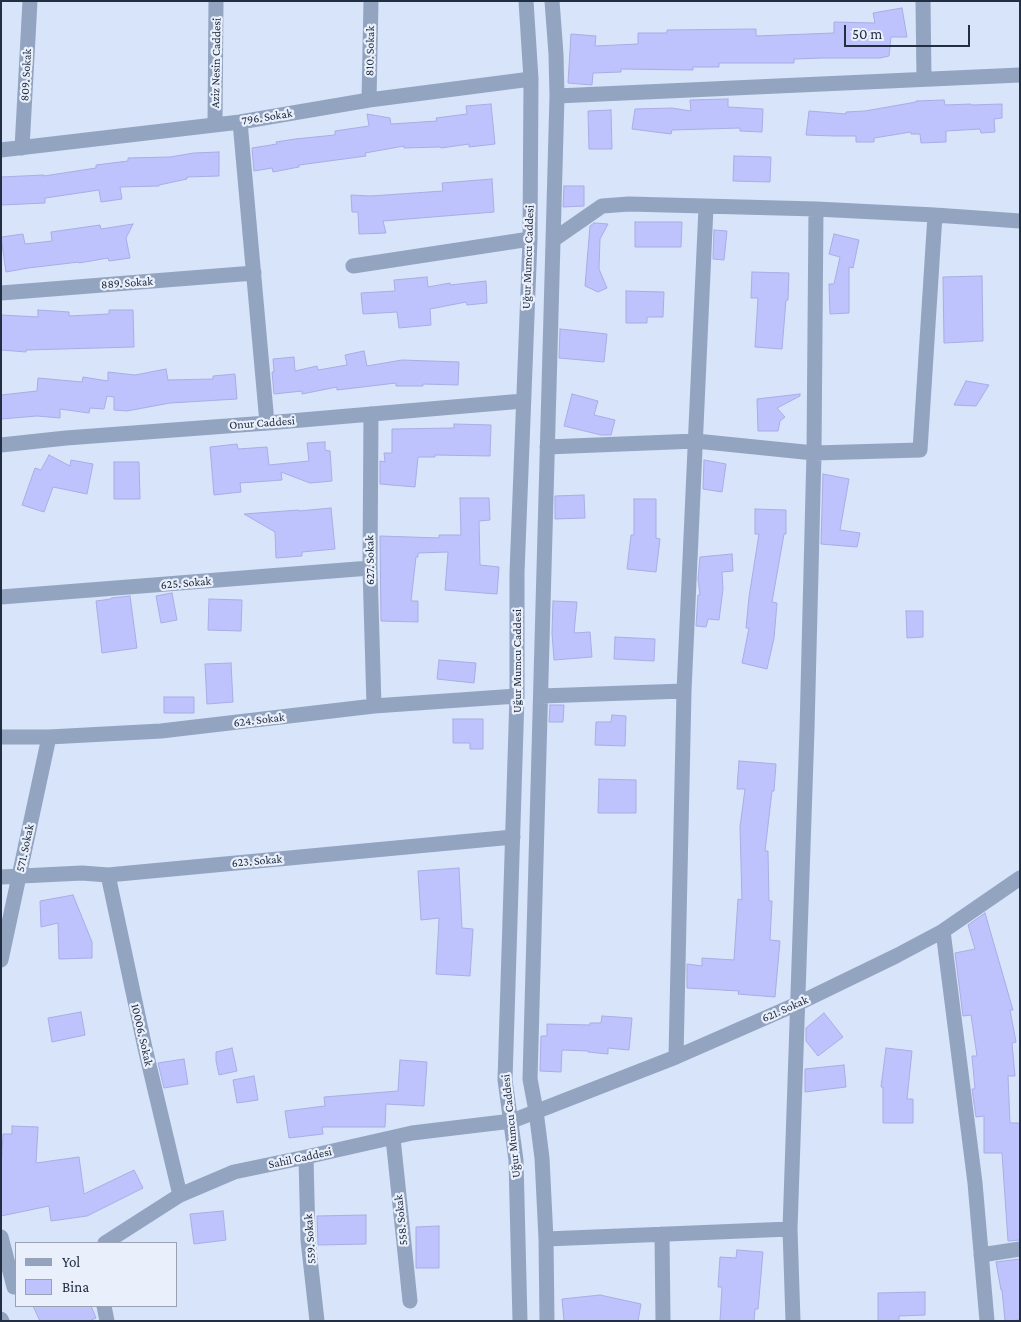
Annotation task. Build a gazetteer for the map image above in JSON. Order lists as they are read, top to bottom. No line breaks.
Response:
{"streets":{"street":["810. Sokak","Aziz Nesin Caddesi","809. Sokak","796. Sokak","Uğur Mumcu Caddesi","889. Sokak","Onur Caddesi","627. Sokak","625. Sokak","624. Sokak","571. Sokak","623. Sokak","621. Sokak","10006. Sokak","Sahil Caddesi","558. Sokak","559. Sokak"]},"crossings":[["810. Sokak","796. Sokak"],["Aziz Nesin Caddesi","796. Sokak"],["809. Sokak","796. Sokak"],["796. Sokak","Uğur Mumcu Caddesi"],["Uğur Mumcu Caddesi","Onur Caddesi"],["Uğur Mumcu Caddesi","624. Sokak"],["Uğur Mumcu Caddesi","623. Sokak"],["Uğur Mumcu Caddesi","621. Sokak"],["Uğur Mumcu Caddesi","Sahil Caddesi"],["Onur Caddesi","627. Sokak"],["627. Sokak","625. Sokak"],["627. Sokak","624. Sokak"],["624. Sokak","571. Sokak"],["571. Sokak","623. Sokak"],["623. Sokak","10006. Sokak"],["621. Sokak","Sahil Caddesi"],["10006. Sokak","Sahil Caddesi"],["Sahil Caddesi","558. Sokak"],["Sahil Caddesi","559. Sokak"]],"legend":["Yol","Bina"],"scale_bar":"50 m"}
